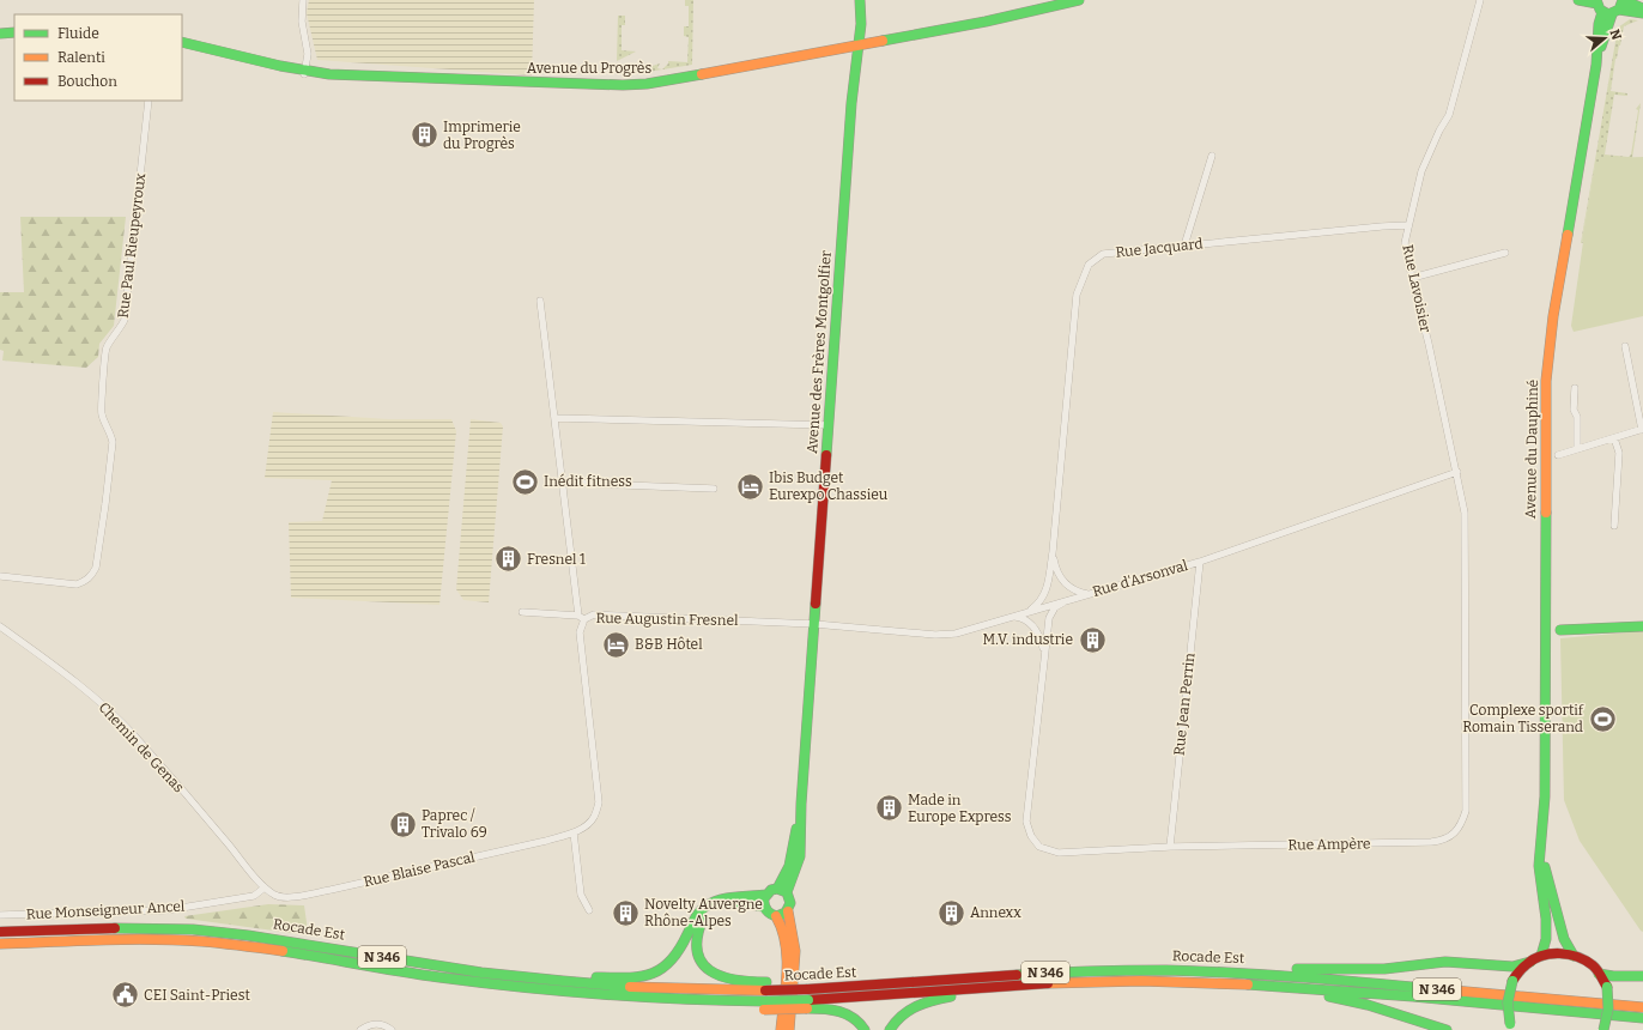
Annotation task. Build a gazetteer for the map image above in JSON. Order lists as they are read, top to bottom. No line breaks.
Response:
{"streets":{"main road":["Avenue du Progrès","Avenue des Frères Montgolfier","Avenue du Dauphiné","Rocade Est","N 346"],"street":["Rue Paul Rieupeyroux","Rue Jacquard","Rue Lavoisier","Rue d'Arsonval","Rue Augustin Fresnel","Rue Jean Perrin","Chemin de Genas","Rue Ampère","Rue Blaise Pascal","Rue Monseigneur Ancel"]},"crossings":[["Avenue du Progrès","Avenue des Frères Montgolfier"],["Rue Jacquard","Rue Lavoisier"],["Rue Jacquard","Rue d'Arsonval"],["Rue Lavoisier","Rue d'Arsonval"],["Rue Lavoisier","Rue Ampère"],["Avenue des Frères Montgolfier","Rue d'Arsonval"],["Avenue des Frères Montgolfier","Rue Augustin Fresnel"],["Rue d'Arsonval","Rue Augustin Fresnel"],["Rue d'Arsonval","Rue Jean Perrin"],["Rue d'Arsonval","Rue Ampère"],["Rue Augustin Fresnel","Rue Blaise Pascal"],["Rue Jean Perrin","Rue Ampère"],["Chemin de Genas","Rue Blaise Pascal"],["Chemin de Genas","Rue Monseigneur Ancel"],["Rue Blaise Pascal","Rue Monseigneur Ancel"]],"places":{"building":["Imprimerie du Progrès","Fresnel 1","M.V. industrie","Made in Europe Express","Paprec / Trivalo 69","Novelty Auvergne Rhône-Alpes","Annexx"],"sports":["Inédit fitness","Complexe sportif Romain Tisserand"],"hotel":["Ibis Budget Eurexpo Chassieu","B&B Hôtel"],"public building":["CEI Saint-Priest"]},"legend":["Fluide","Ralenti","Bouchon"],"north":"right"}
